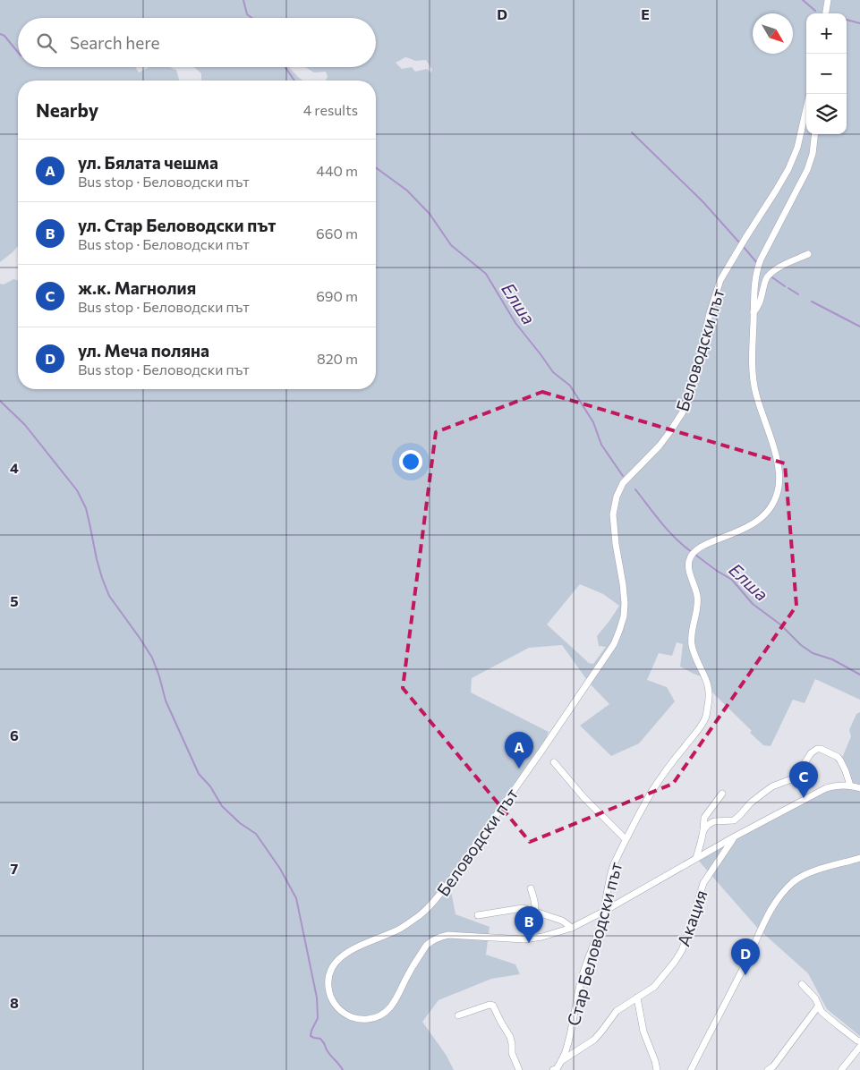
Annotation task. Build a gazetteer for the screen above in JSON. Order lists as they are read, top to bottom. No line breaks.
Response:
{"streets":{"street":["Беловодски път","Акация","Стар Беловодски път"]},"crossings":[["Беловодски път","Акация"],["Беловодски път","Стар Беловодски път"],["Акация","Стар Беловодски път"]],"water":["Елша"],"north":"bottom right","page":{"map_buttons":["+","−"],"search":"Search here","heading":["Nearby","4 results"],"list":[{"mark":"A","name":"ул. Бялата чешма","note":"Bus stop · Беловодски път","value":"440 m"},{"mark":"B","name":"ул. Стар Беловодски път","note":"Bus stop · Беловодски път","value":"660 m"},{"mark":"C","name":"ж.к. Магнолия","note":"Bus stop · Беловодски път","value":"690 m"},{"mark":"D","name":"ул. Меча поляна","note":"Bus stop · Беловодски път","value":"820 m"}],"pins":["A","C","B","D"]},"grid":{"columns":["D","E"],"rows":["4","5","6","7","8"]}}
